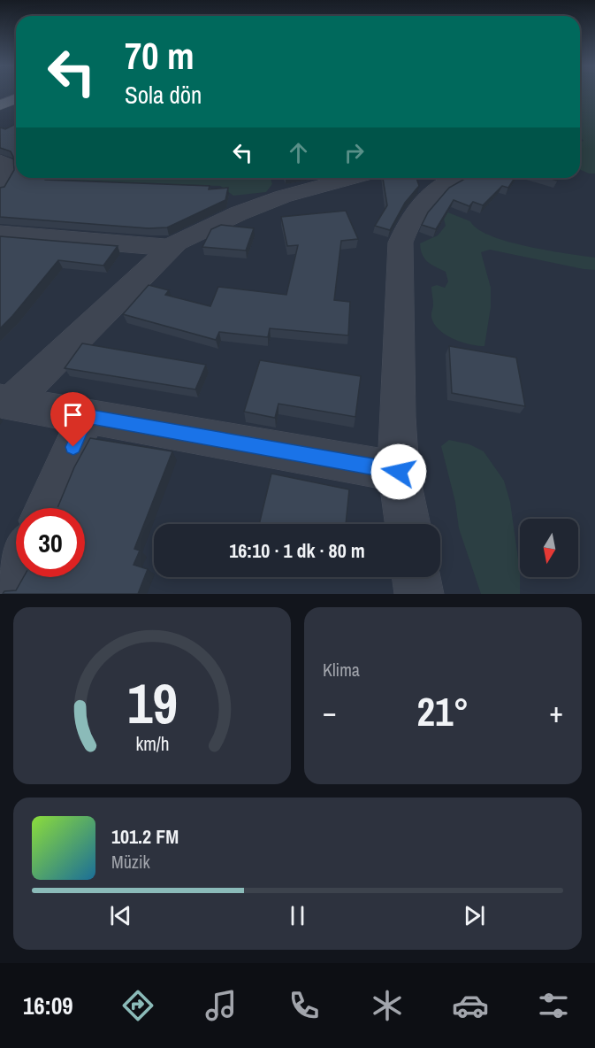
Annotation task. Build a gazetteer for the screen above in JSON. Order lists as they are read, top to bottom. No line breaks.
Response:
{"north":"bottom","page":{"turn":["70 m","Sola dön"],"limit":"30","trip":"16:10 · 1 dk · 80 m","tile":"Klima","heat":["−","21°","+"],"song":["101.2 FM","Müzik"],"tabs":"16:09","gauge":["19","km/h"]}}
